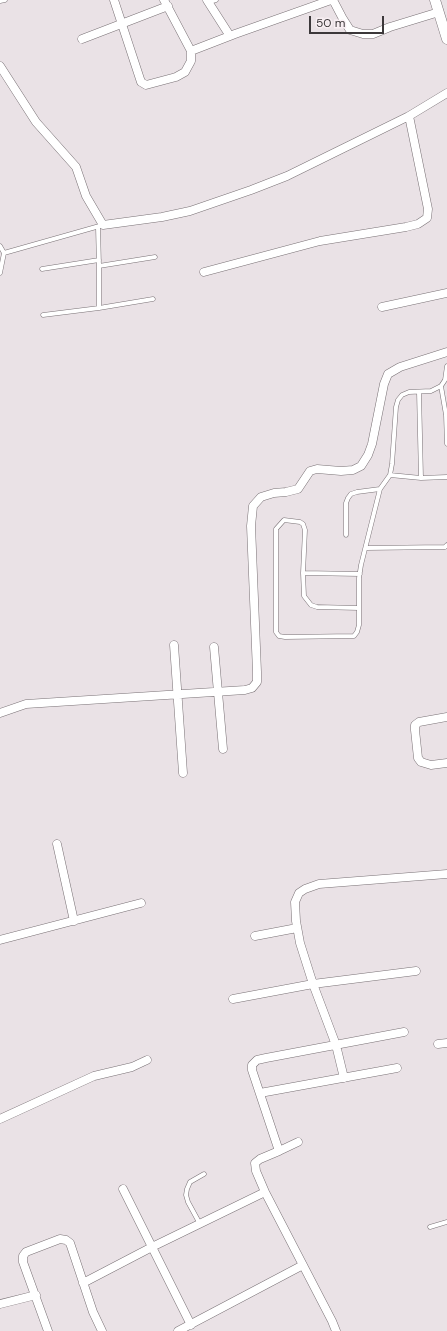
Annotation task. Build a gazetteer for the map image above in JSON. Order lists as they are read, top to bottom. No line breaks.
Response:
{"scale_bar":"50 m"}
